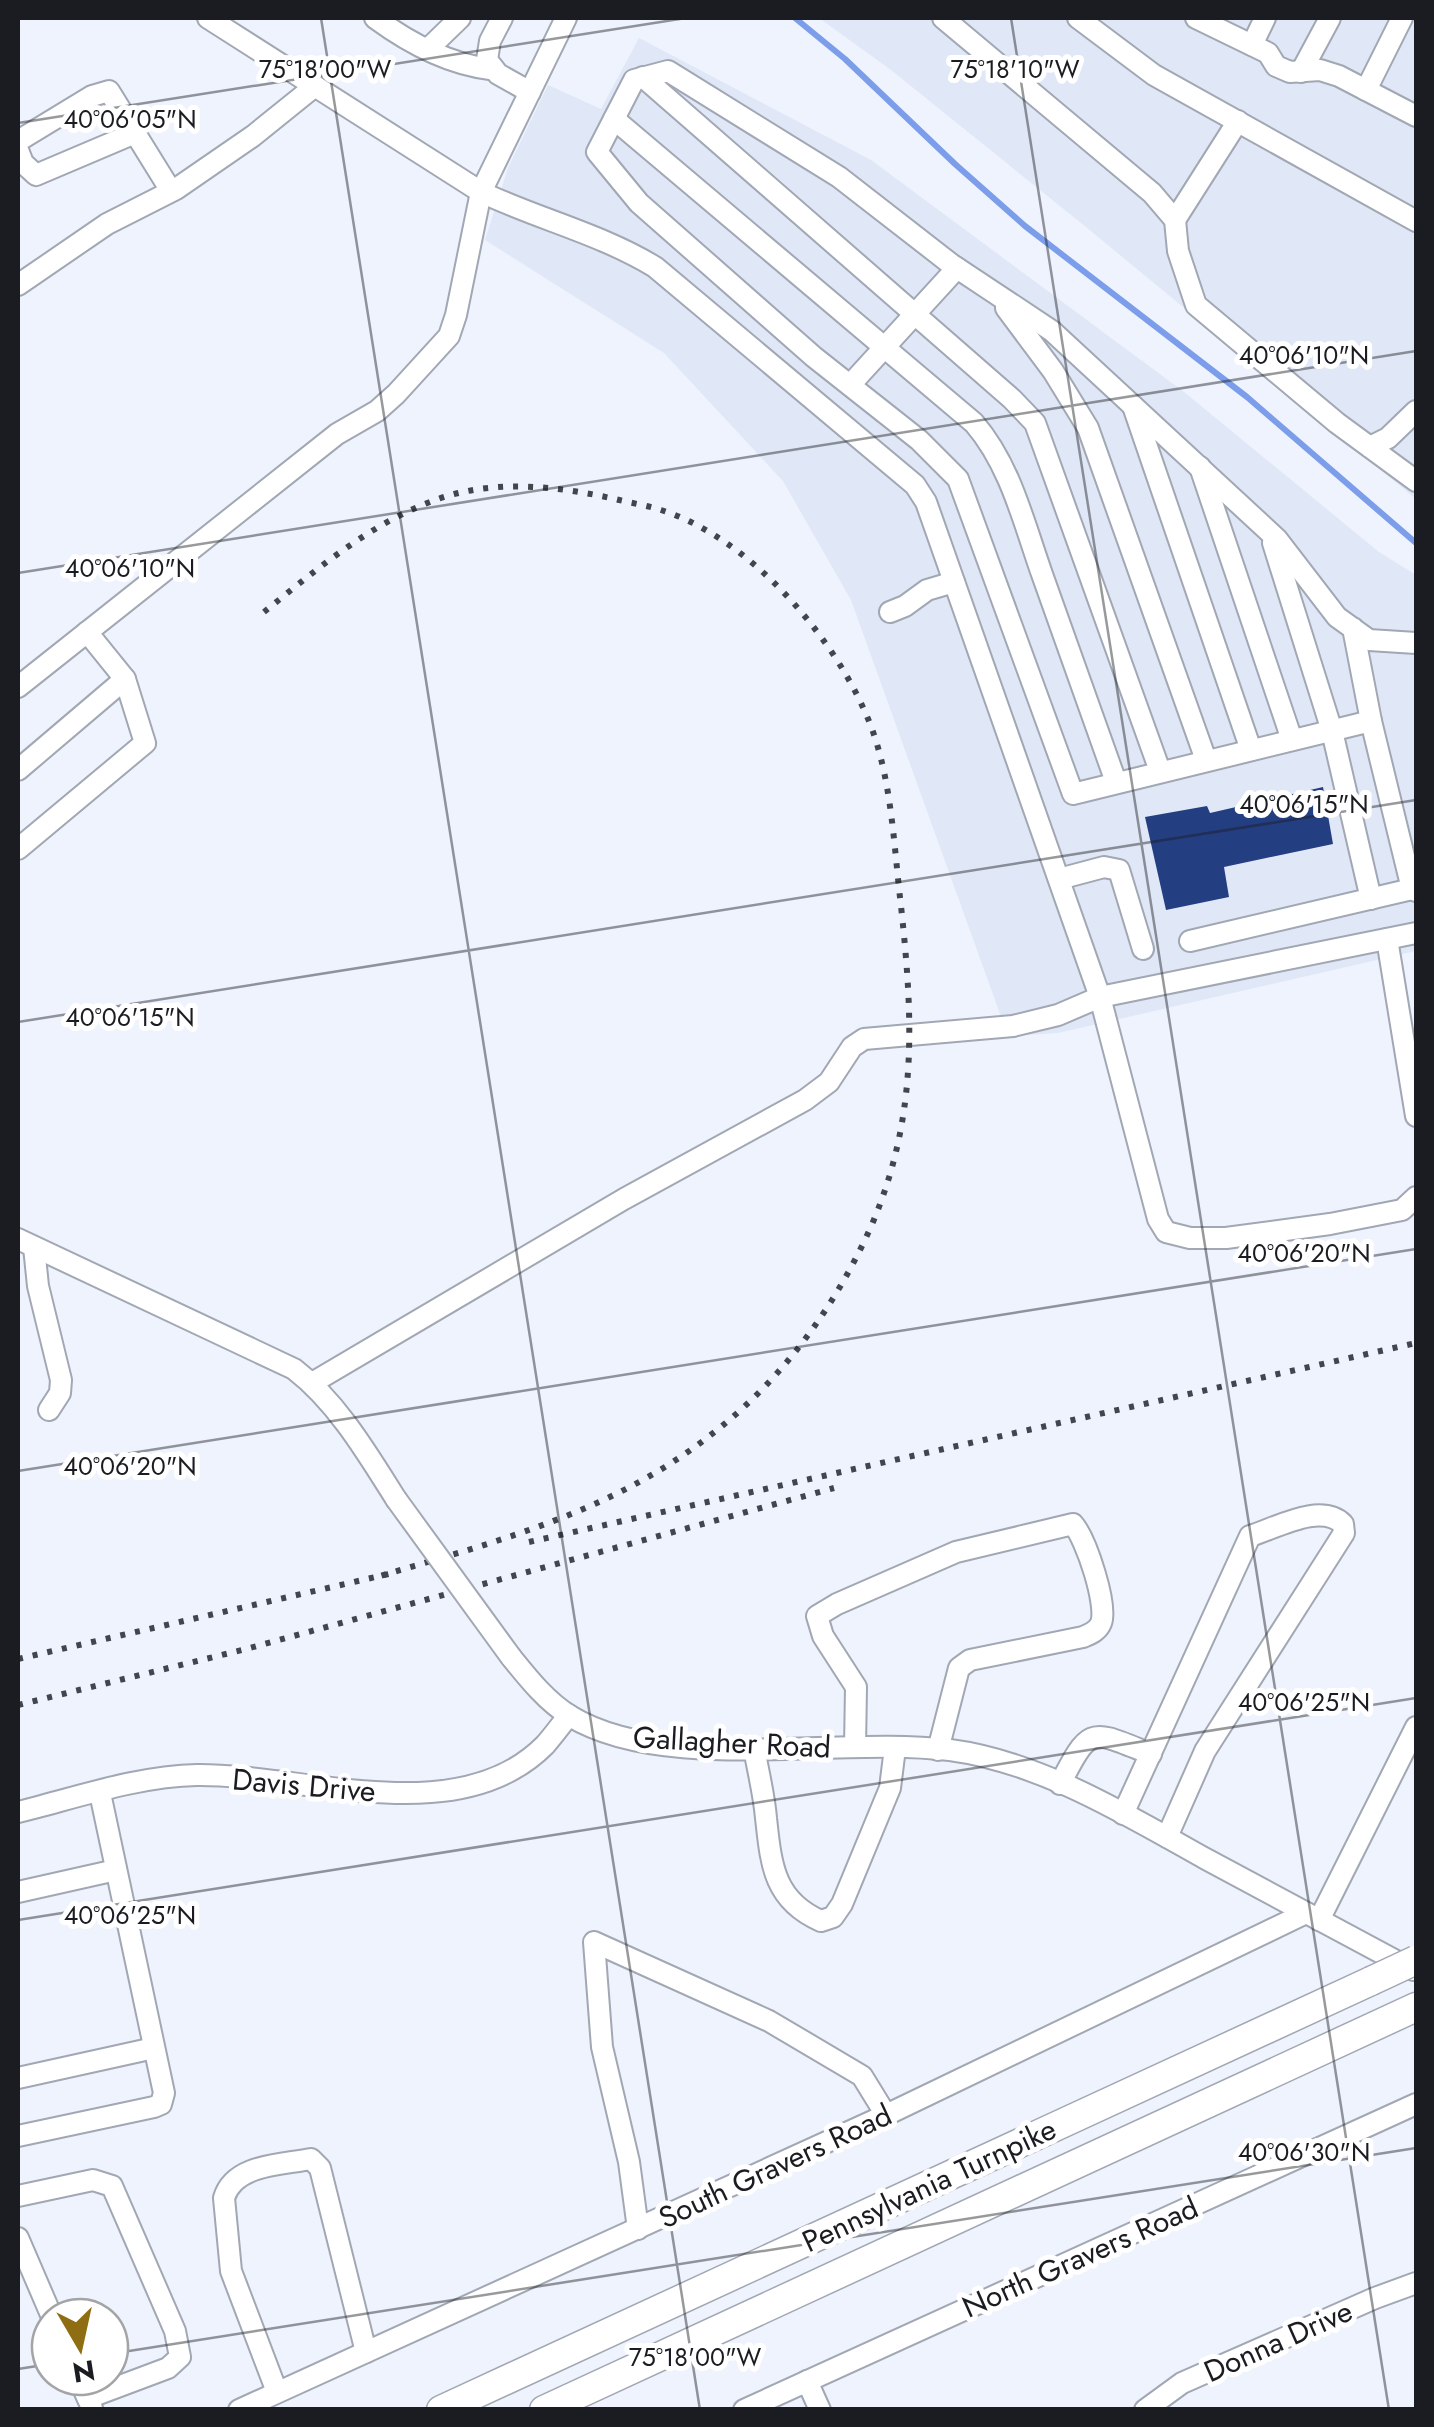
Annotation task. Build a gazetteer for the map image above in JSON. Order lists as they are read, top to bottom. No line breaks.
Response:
{"streets":{"highway":["Pennsylvania Turnpike"],"street":["Gallagher Road","Davis Drive","South Gravers Road","North Gravers Road","Donna Drive"]},"crossings":[["Gallagher Road","Davis Drive"],["Gallagher Road","South Gravers Road"]],"north":"bottom","coordinates":["75°18'00\"W","75°18'10\"W","40°06'05\"N","40°06'10\"N","40°06'15\"N","40°06'20\"N","40°06'25\"N","40°06'30\"N"]}
